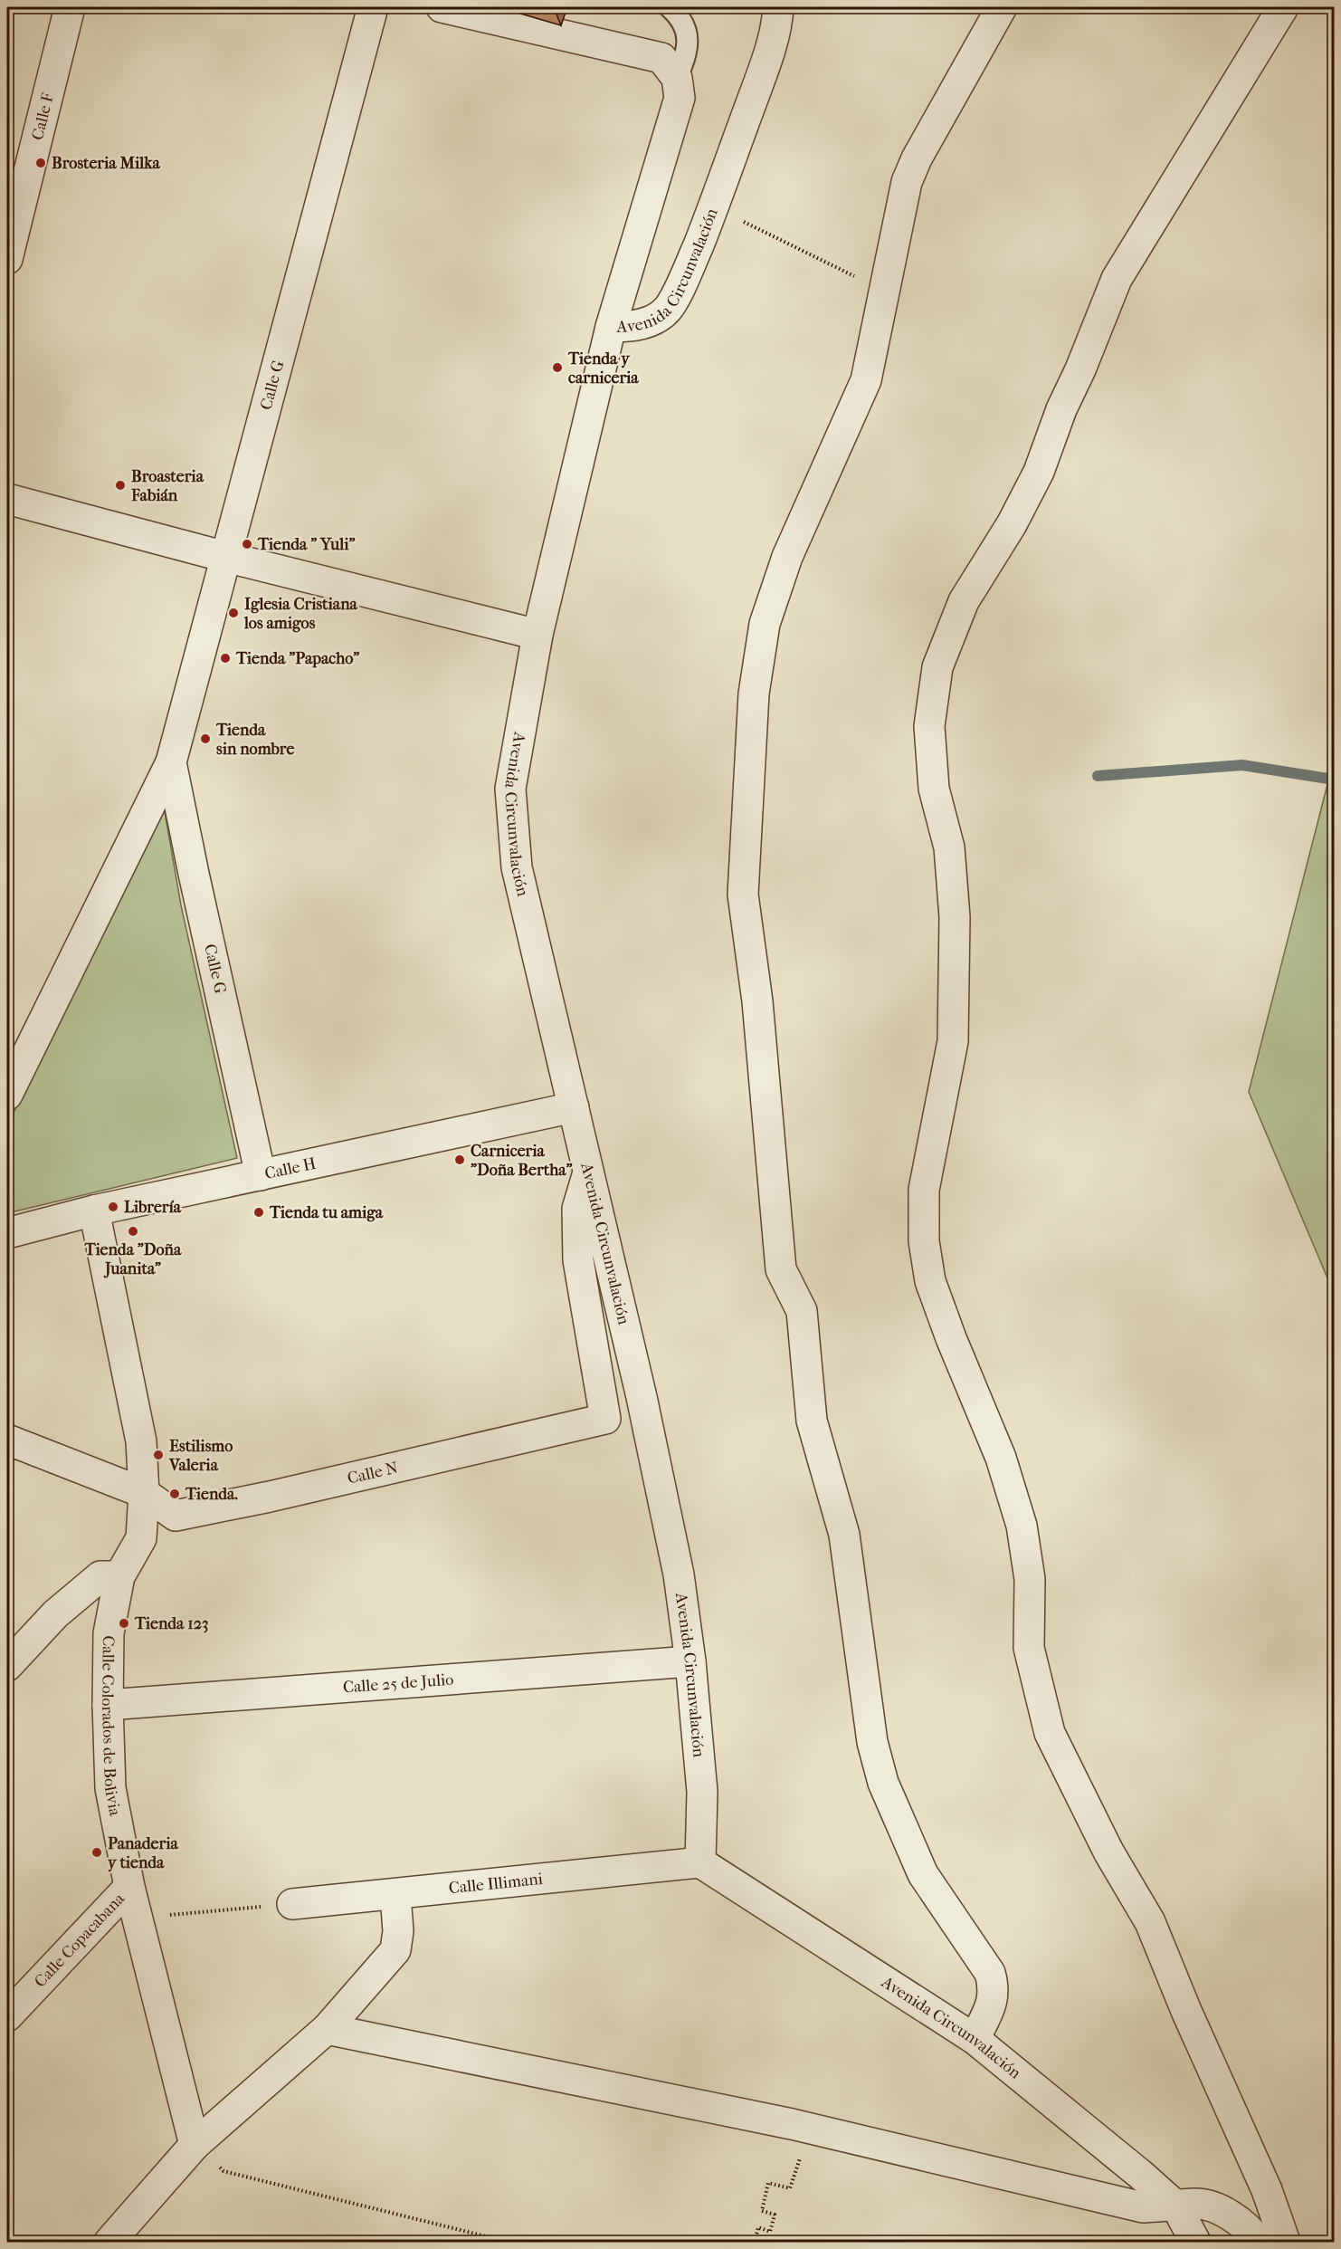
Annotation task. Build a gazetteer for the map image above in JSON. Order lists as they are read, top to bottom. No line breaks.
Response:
{"streets":{"street":["Calle F","Avenida Circunvalación","Calle G","Calle H","Calle N","Calle 25 de Julio","Calle Colorados de Bolivia","Calle Illimani","Calle Copacabana"]},"crossings":[["Avenida Circunvalación","Calle H"],["Avenida Circunvalación","Calle N"],["Avenida Circunvalación","Calle 25 de Julio"],["Avenida Circunvalación","Calle Illimani"],["Calle G","Calle H"],["Calle H","Calle Colorados de Bolivia"],["Calle N","Calle Colorados de Bolivia"],["Calle 25 de Julio","Calle Colorados de Bolivia"],["Calle Colorados de Bolivia","Calle Copacabana"]],"places":["Brosteria Milka","Tienda y carniceria","Broasteria Fabián","Tienda \" Yuli\"","Iglesia Cristiana los amigos","Tienda \"Papacho\"","Tienda sin nombre","Carniceria \"Doña Bertha\"","Librería","Tienda tu amiga","Tienda \"Doña Juanita\"","Estilismo Valeria","Tienda.","Tienda 123","Panaderia y tienda"]}
